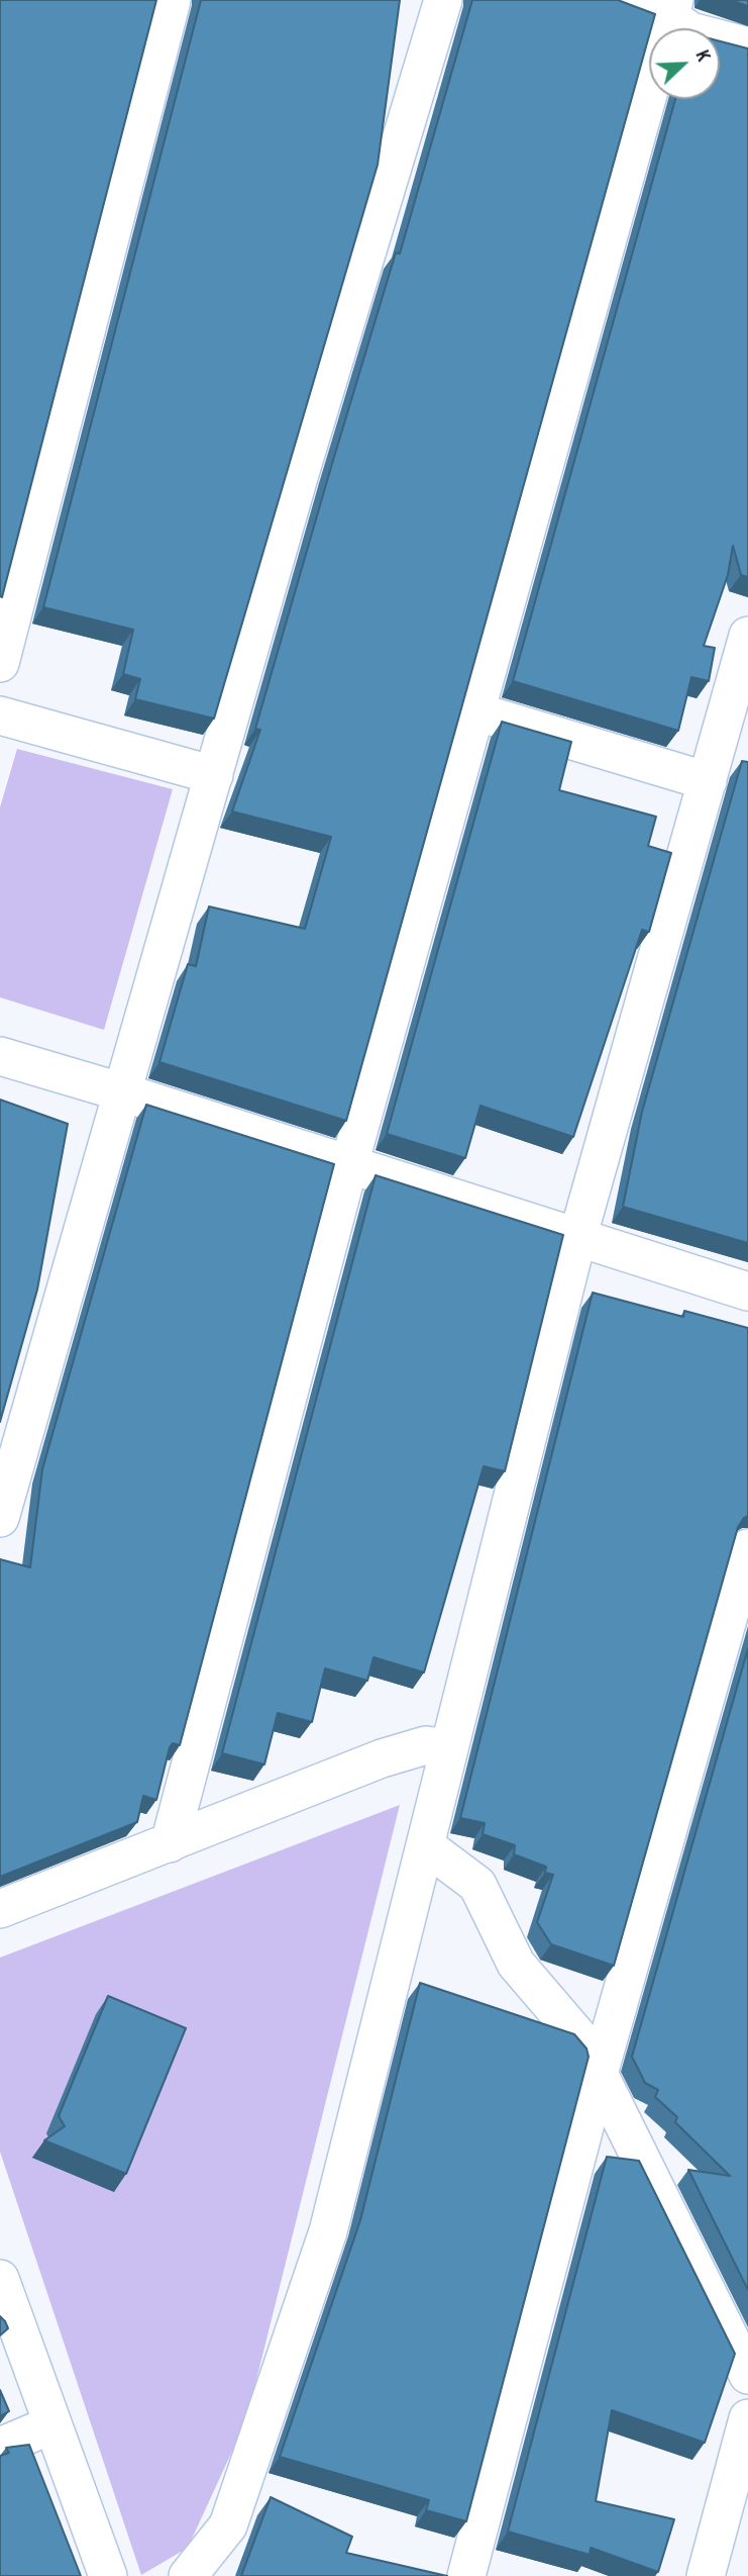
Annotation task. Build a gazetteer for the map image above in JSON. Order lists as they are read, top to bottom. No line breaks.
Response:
{"north":"top right"}
